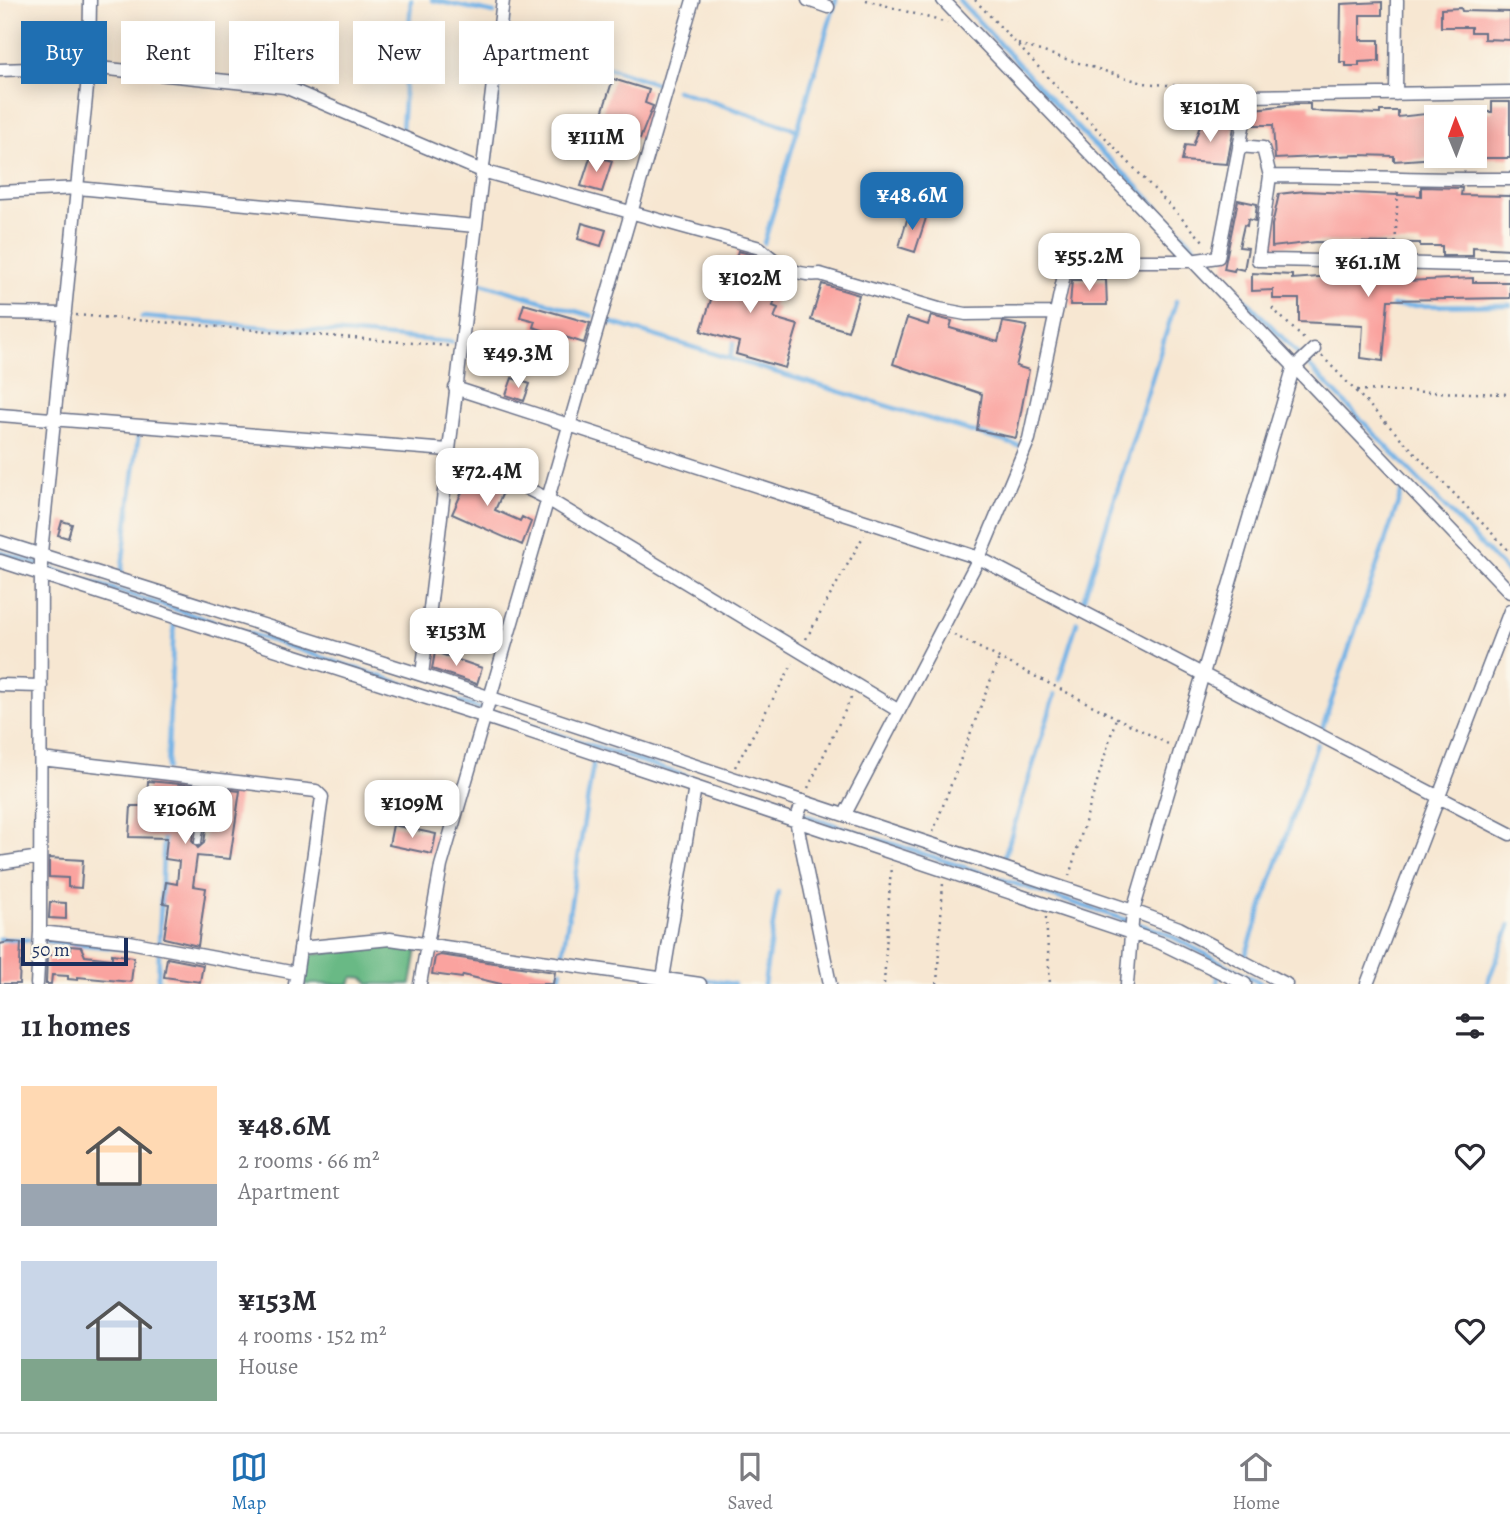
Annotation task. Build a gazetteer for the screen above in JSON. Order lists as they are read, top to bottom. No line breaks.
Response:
{"scale_bar":"50 m","north":"top","page":{"chip":["Buy","Rent","Filters","New","Apartment"],"price":["¥101M","¥111M","¥48.6M","¥55.2M","¥61.1M","¥102M","¥49.3M","¥72.4M","¥153M","¥109M","¥106M"],"scale":"50 m","heading":"11 homes","list":[{"name":"¥48.6M","note":"2 rooms · 66 m² · Apartment"},{"name":"¥153M","note":"4 rooms · 152 m² · House"}],"tabs":["Map","Saved","Home"]}}
